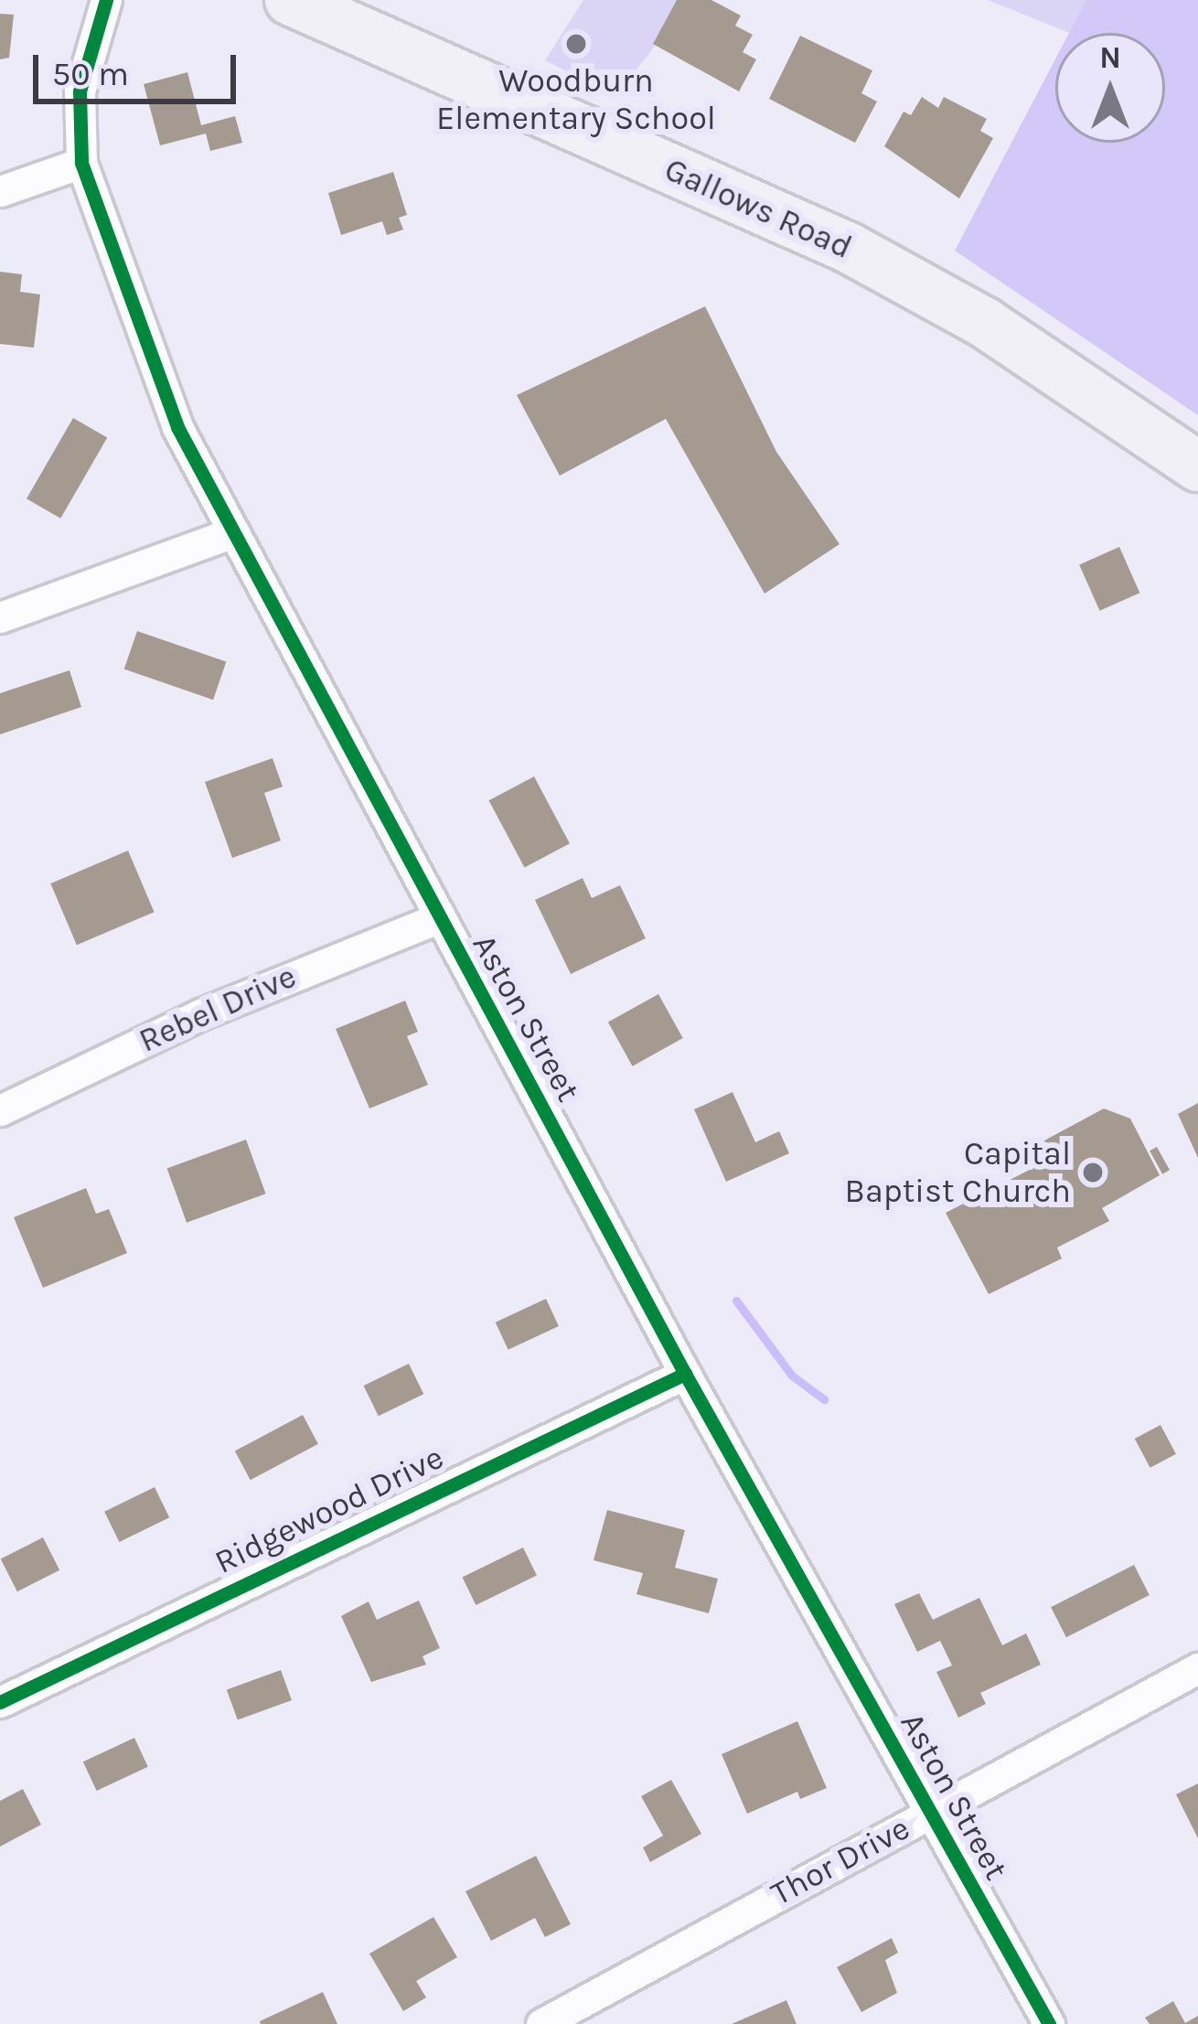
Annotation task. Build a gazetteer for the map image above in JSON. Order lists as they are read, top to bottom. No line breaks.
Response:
{"streets":{"main road":["Gallows Road"],"street":["Rebel Drive","Aston Street","Ridgewood Drive","Thor Drive"]},"crossings":[["Rebel Drive","Aston Street"],["Aston Street","Ridgewood Drive"],["Aston Street","Thor Drive"]],"places":["Woodburn Elementary School","Capital Baptist Church"],"scale_bar":"50 m","north":"top"}
